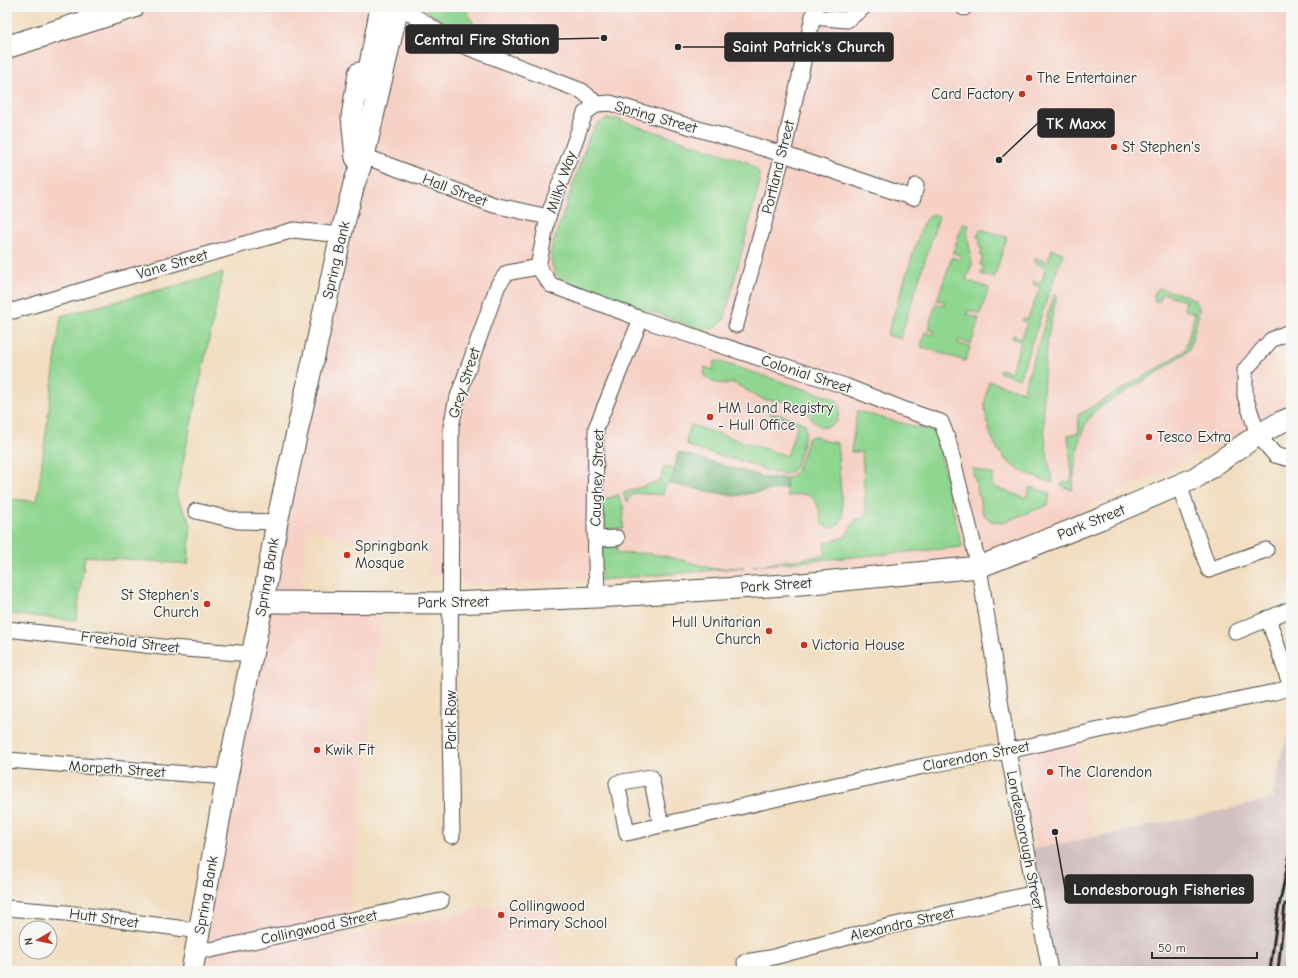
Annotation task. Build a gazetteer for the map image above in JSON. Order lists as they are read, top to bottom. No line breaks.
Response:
{"streets":{"street":["Spring Street","Portland Street","Milky Way","Hall Street","Spring Bank","Vane Street","Colonial Street","Grey Street","Caughey Street","Park Street","Freehold Street","Park Row","Clarendon Street","Morpeth Street","Londesborough Street","Hutt Street","Alexandra Street","Collingwood Street"]},"crossings":[["Spring Street","Portland Street"],["Spring Street","Milky Way"],["Milky Way","Hall Street"],["Milky Way","Colonial Street"],["Milky Way","Grey Street"],["Hall Street","Spring Bank"],["Spring Bank","Vane Street"],["Spring Bank","Park Street"],["Spring Bank","Freehold Street"],["Spring Bank","Morpeth Street"],["Spring Bank","Hutt Street"],["Spring Bank","Collingwood Street"],["Colonial Street","Grey Street"],["Colonial Street","Caughey Street"],["Colonial Street","Park Street"],["Colonial Street","Londesborough Street"],["Grey Street","Park Street"],["Grey Street","Park Row"],["Caughey Street","Park Street"],["Park Street","Park Row"],["Park Street","Londesborough Street"],["Clarendon Street","Londesborough Street"],["Londesborough Street","Alexandra Street"],["Hutt Street","Collingwood Street"]],"places":["Central Fire Station","Saint Patrick's Church","The Entertainer","Card Factory","St Stephen's","TK Maxx","HM Land Registry - Hull Office","Tesco Extra","Springbank Mosque","St Stephen's Church","Hull Unitarian Church","Victoria House","Kwik Fit","The Clarendon","Londesborough Fisheries","Collingwood Primary School"],"scale_bar":"50 m","north":"left"}
